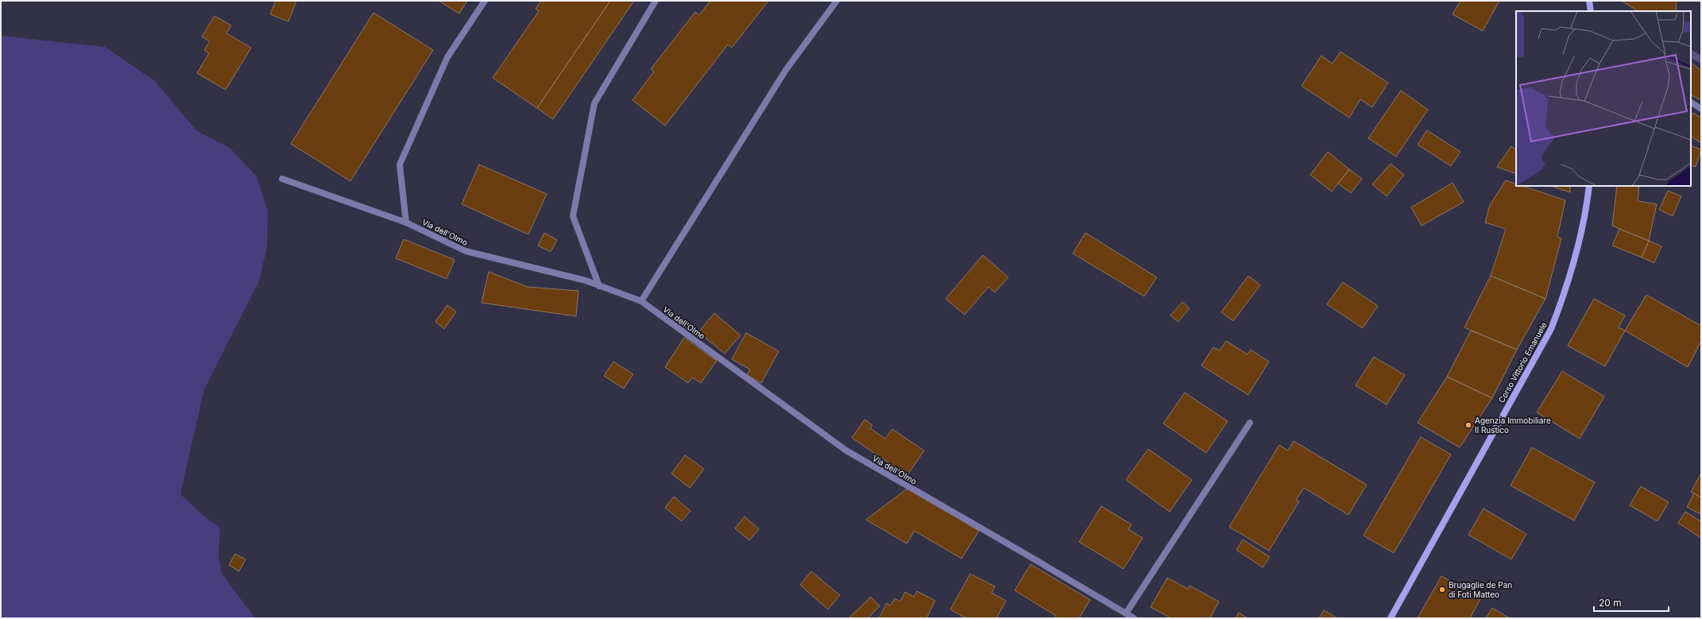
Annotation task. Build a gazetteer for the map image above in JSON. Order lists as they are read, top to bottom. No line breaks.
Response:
{"streets":{"main road":["Corso Vittorio Emanuele"],"street":["Via dell'Olmo"]},"places":["Agenzia Immobiliare Il Rustico","Brugaglie de Pan di Foti Matteo"],"scale_bar":"20 m"}
